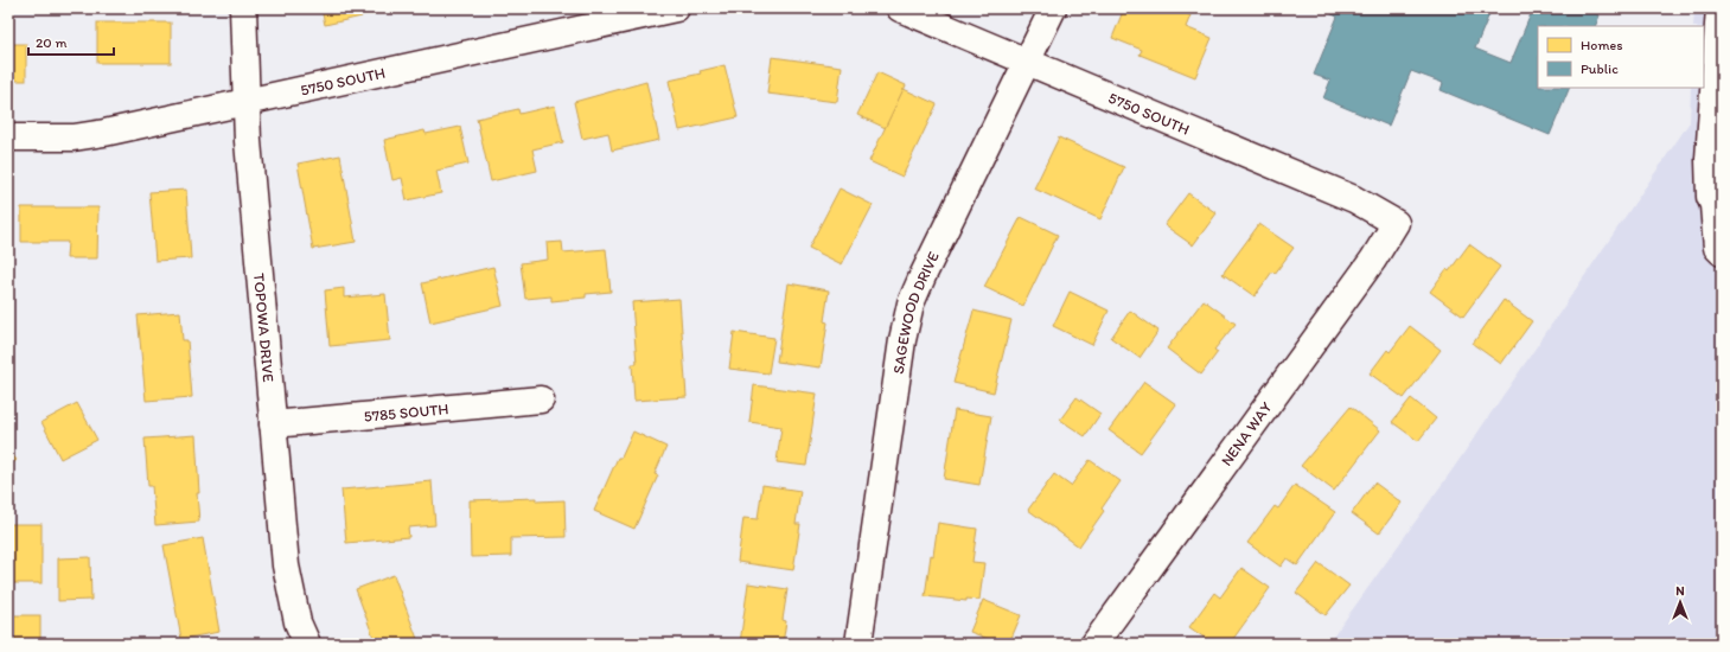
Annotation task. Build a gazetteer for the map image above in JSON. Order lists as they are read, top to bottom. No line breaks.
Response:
{"streets":{"street":["5750 SOUTH","SAGEWOOD DRIVE","TOPOWA DRIVE","5785 SOUTH","NENA WAY"]},"crossings":[["5750 SOUTH","SAGEWOOD DRIVE"],["5750 SOUTH","TOPOWA DRIVE"],["5750 SOUTH","NENA WAY"],["TOPOWA DRIVE","5785 SOUTH"]],"legend":["Homes","Public"],"scale_bar":"20 m","north":"top"}
